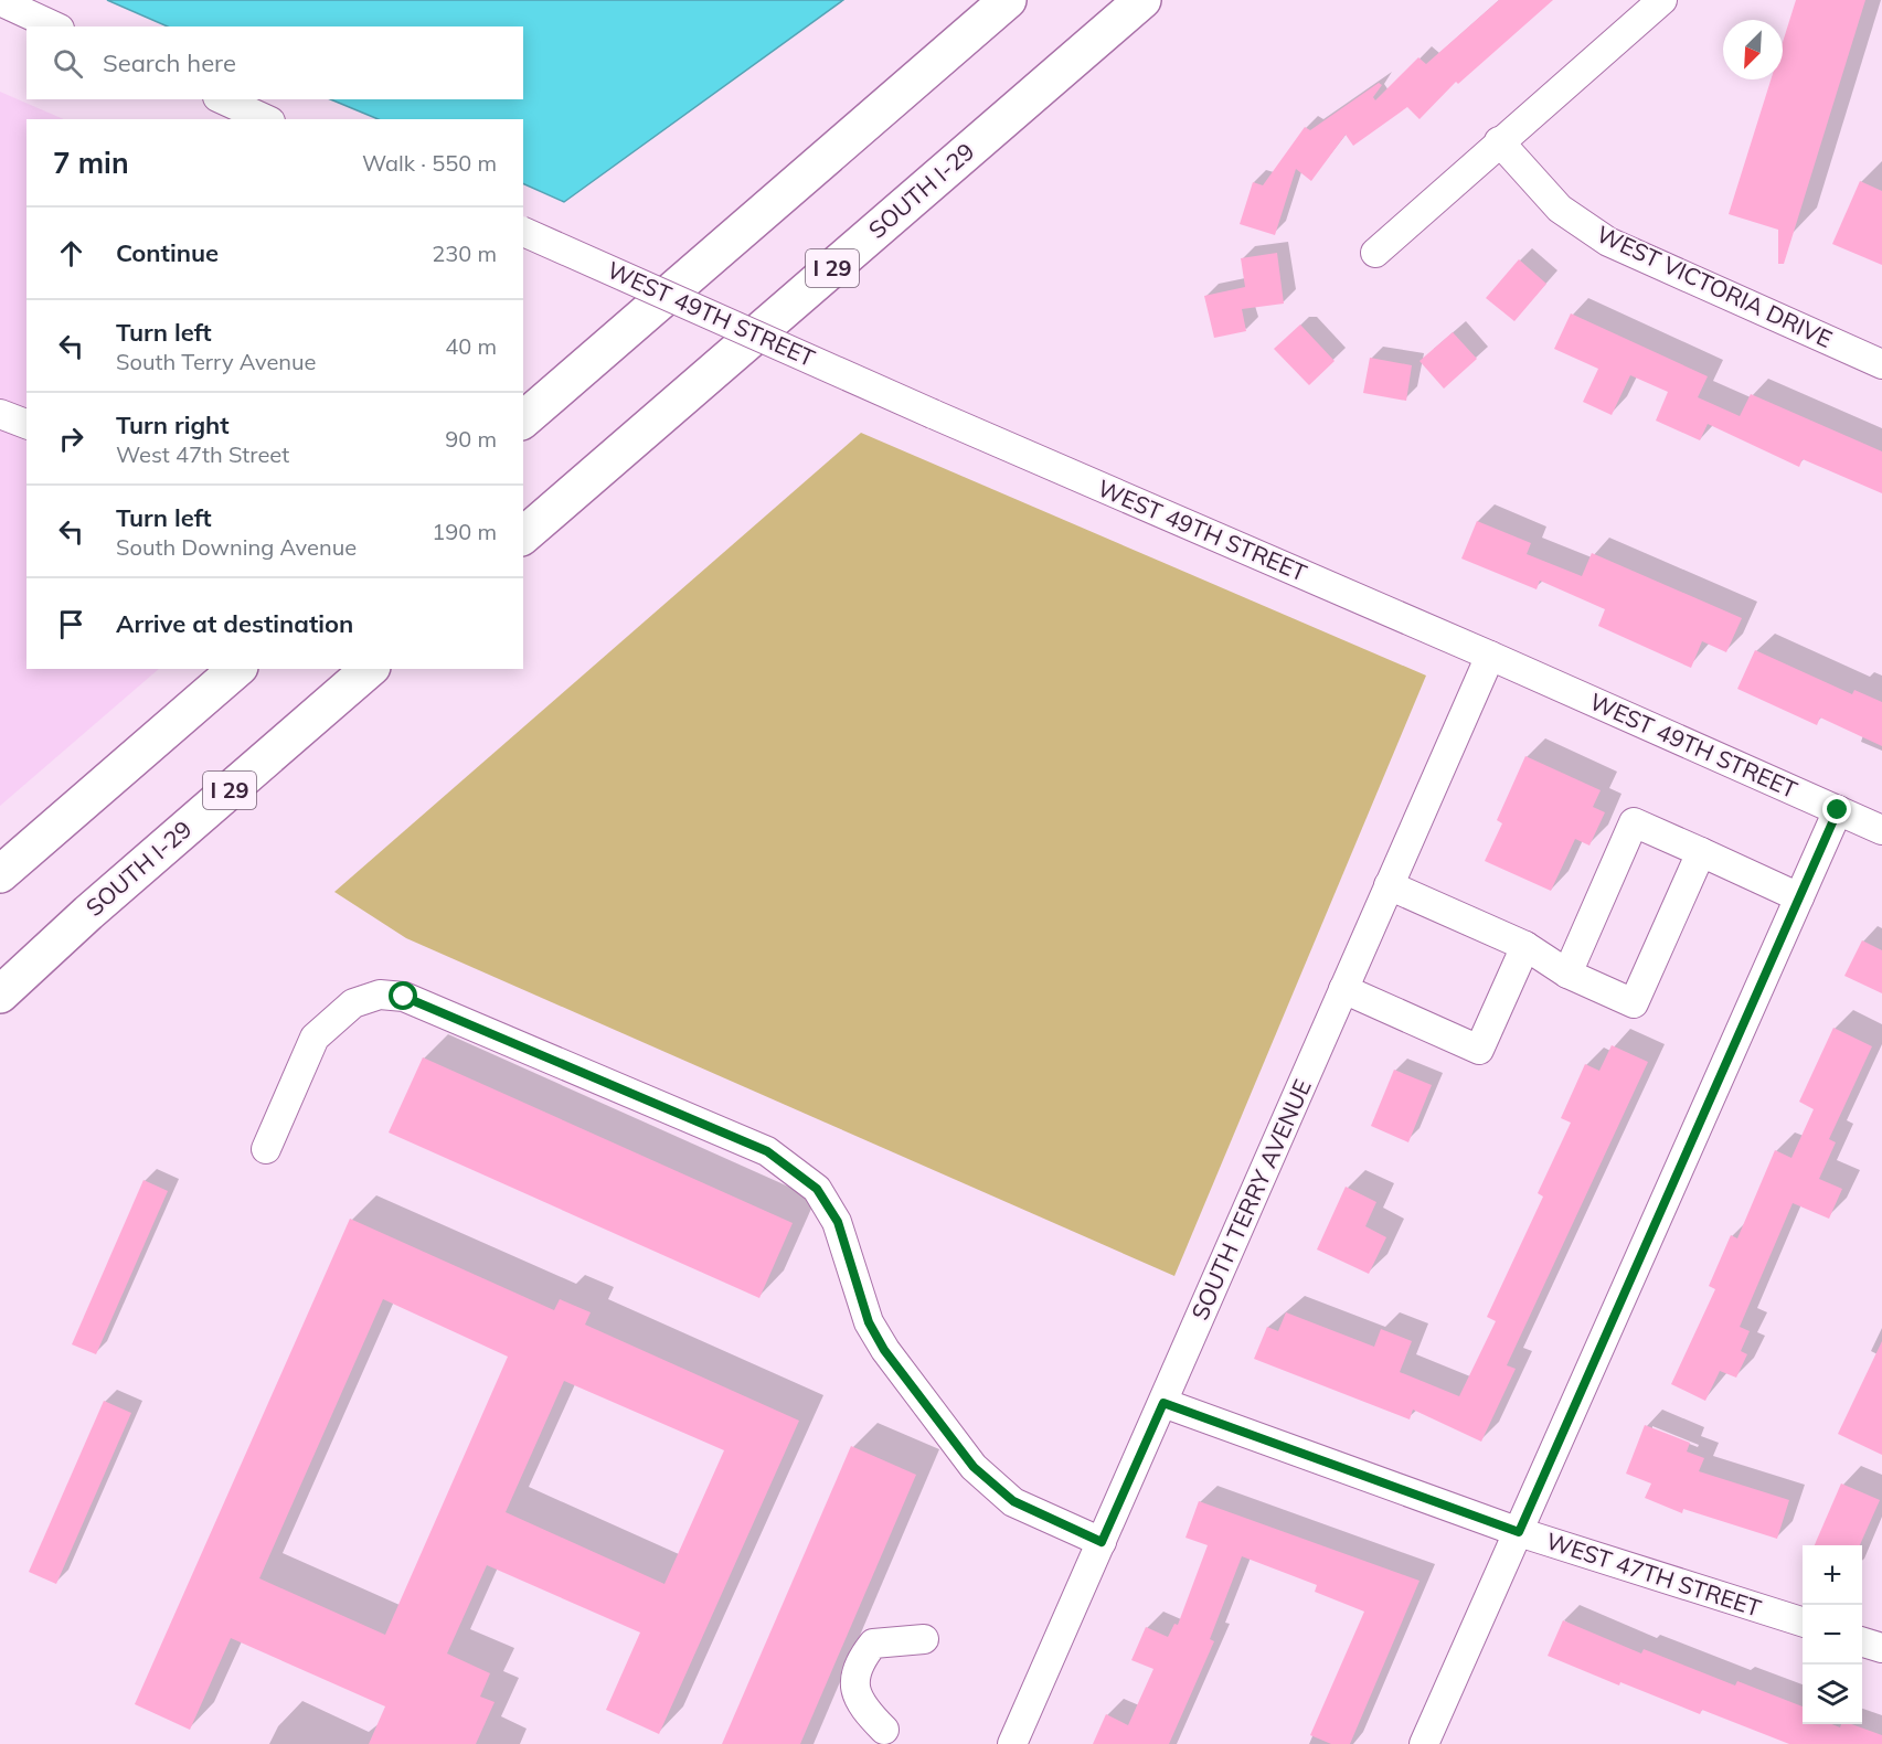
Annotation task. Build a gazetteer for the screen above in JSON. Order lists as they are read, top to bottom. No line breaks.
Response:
{"streets":{"highway":["SOUTH I-29","I 29"],"street":["WEST VICTORIA DRIVE","WEST 49TH STREET","SOUTH TERRY AVENUE","WEST 47TH STREET"]},"crossings":[["WEST 49TH STREET","SOUTH TERRY AVENUE"],["SOUTH TERRY AVENUE","WEST 47TH STREET"]],"north":"bottom left","page":{"search":"Search here","heading":["7 min","Walk · 550 m"],"list":[["Continue","230 m"],["Turn left","South Terry Avenue","40 m"],["Turn right","West 47th Street","90 m"],["Turn left","South Downing Avenue","190 m"],"Arrive at destination"],"map_buttons":["+","−"]}}
